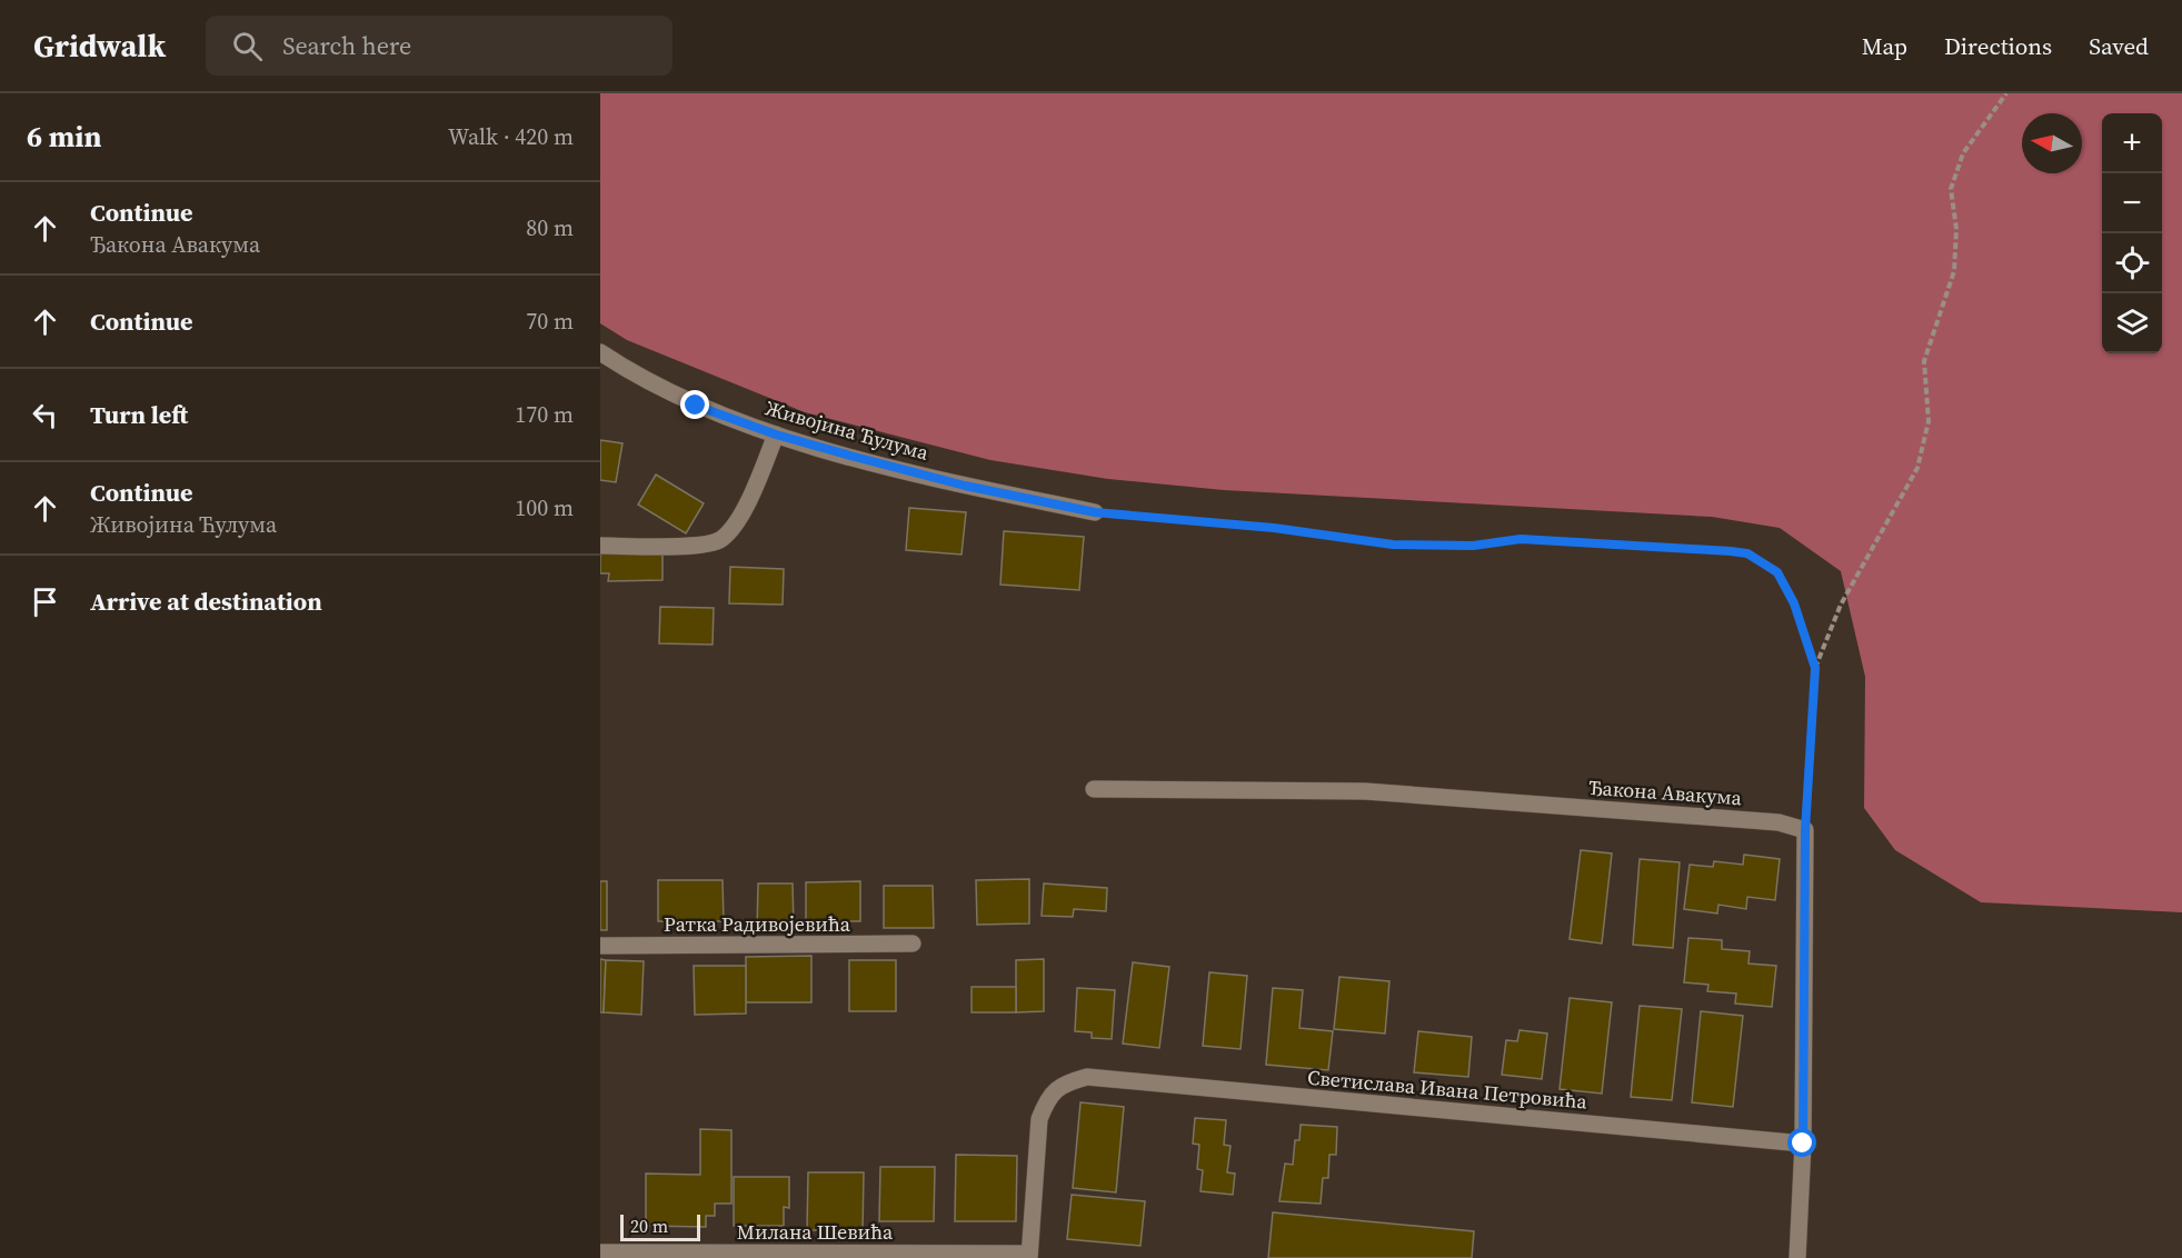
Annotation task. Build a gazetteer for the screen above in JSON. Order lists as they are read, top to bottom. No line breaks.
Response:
{"streets":{"street":["Живојина Ћулума","Ђакона Авакума","Ратка Радивојевића","Светислава Ивана Петровића","Милана Шевића"]},"crossings":[["Светислава Ивана Петровића","Милана Шевића"]],"scale_bar":"20 m","north":"left","page":{"header":"Gridwalk","search":"Search here","nav":["Map","Directions","Saved"],"heading":["6 min","Walk · 420 m"],"map_buttons":["+","−"],"list":[["Continue","Ђакона Авакума","80 m"],["Continue","70 m"],["Turn left","170 m"],["Continue","Живојина Ћулума","100 m"],"Arrive at destination"],"scale":"20 m"}}
